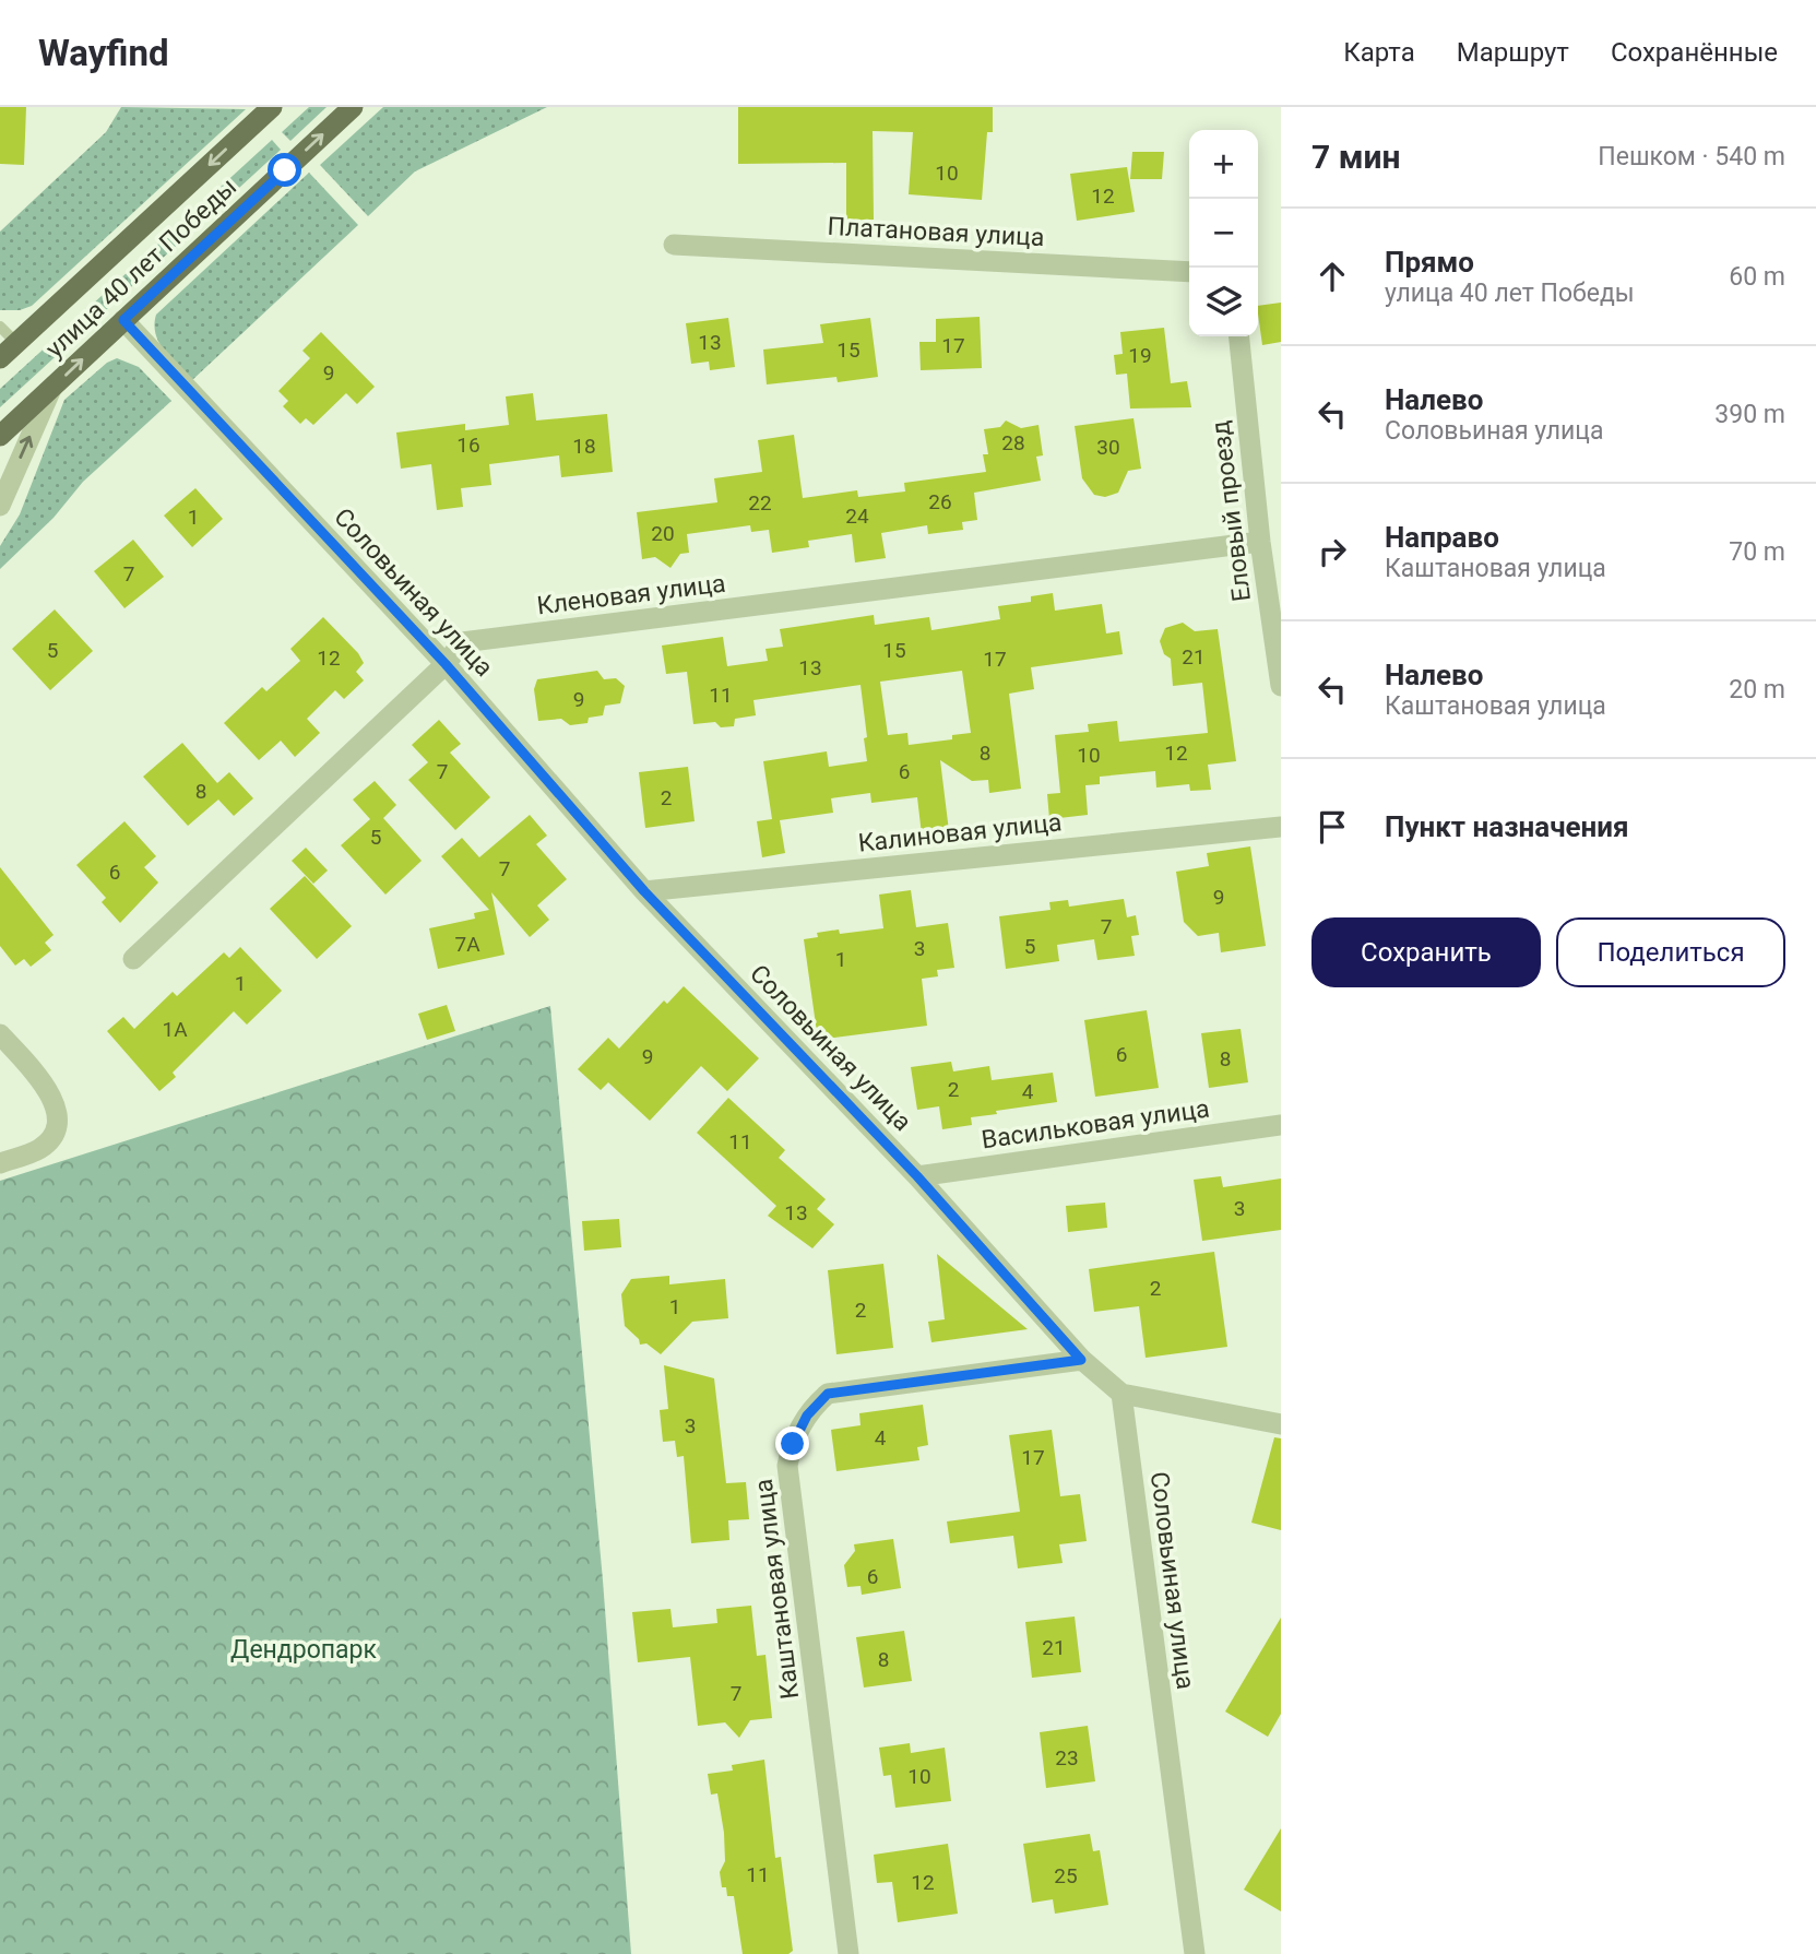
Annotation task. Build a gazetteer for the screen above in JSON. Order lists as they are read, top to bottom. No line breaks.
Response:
{"streets":{"main road":["улица 40 лет Победы"],"street":["Платановая улица","Еловый проезд","Соловьиная улица","Кленовая улица","Калиновая улица","Васильковая улица","Каштановая улица"]},"crossings":[["улица 40 лет Победы","Соловьиная улица"],["Еловый проезд","Кленовая улица"],["Соловьиная улица","Кленовая улица"],["Соловьиная улица","Калиновая улица"],["Соловьиная улица","Васильковая улица"],["Соловьиная улица","Каштановая улица"]],"parks":["Дендропарк"],"house_numbers":["10","12","13","17","15","19","9","28","16","18","30","26","22","24","1","20","7","5","15","21","12","17","13","11","9","8","12","10","7","6","8","2","5","7","6","9","7","7А","5","3","1","1","1А","6","9","8","2","4","11","3","13","2","1","2","3","4","17","6","21","8","7","23","10","11","25","12"],"page":{"header":"Wayfind","nav":["Карта","Маршрут","Сохранённые"],"heading":["7 мин","Пешком · 540 m"],"map_buttons":["+","−"],"list":[["Прямо","улица 40 лет Победы","60 m"],["Налево","Соловьиная улица","390 m"],["Направо","Каштановая улица","70 m"],["Налево","Каштановая улица","20 m"],"Пункт назначения"],"buttons":["Сохранить","Поделиться"]}}
